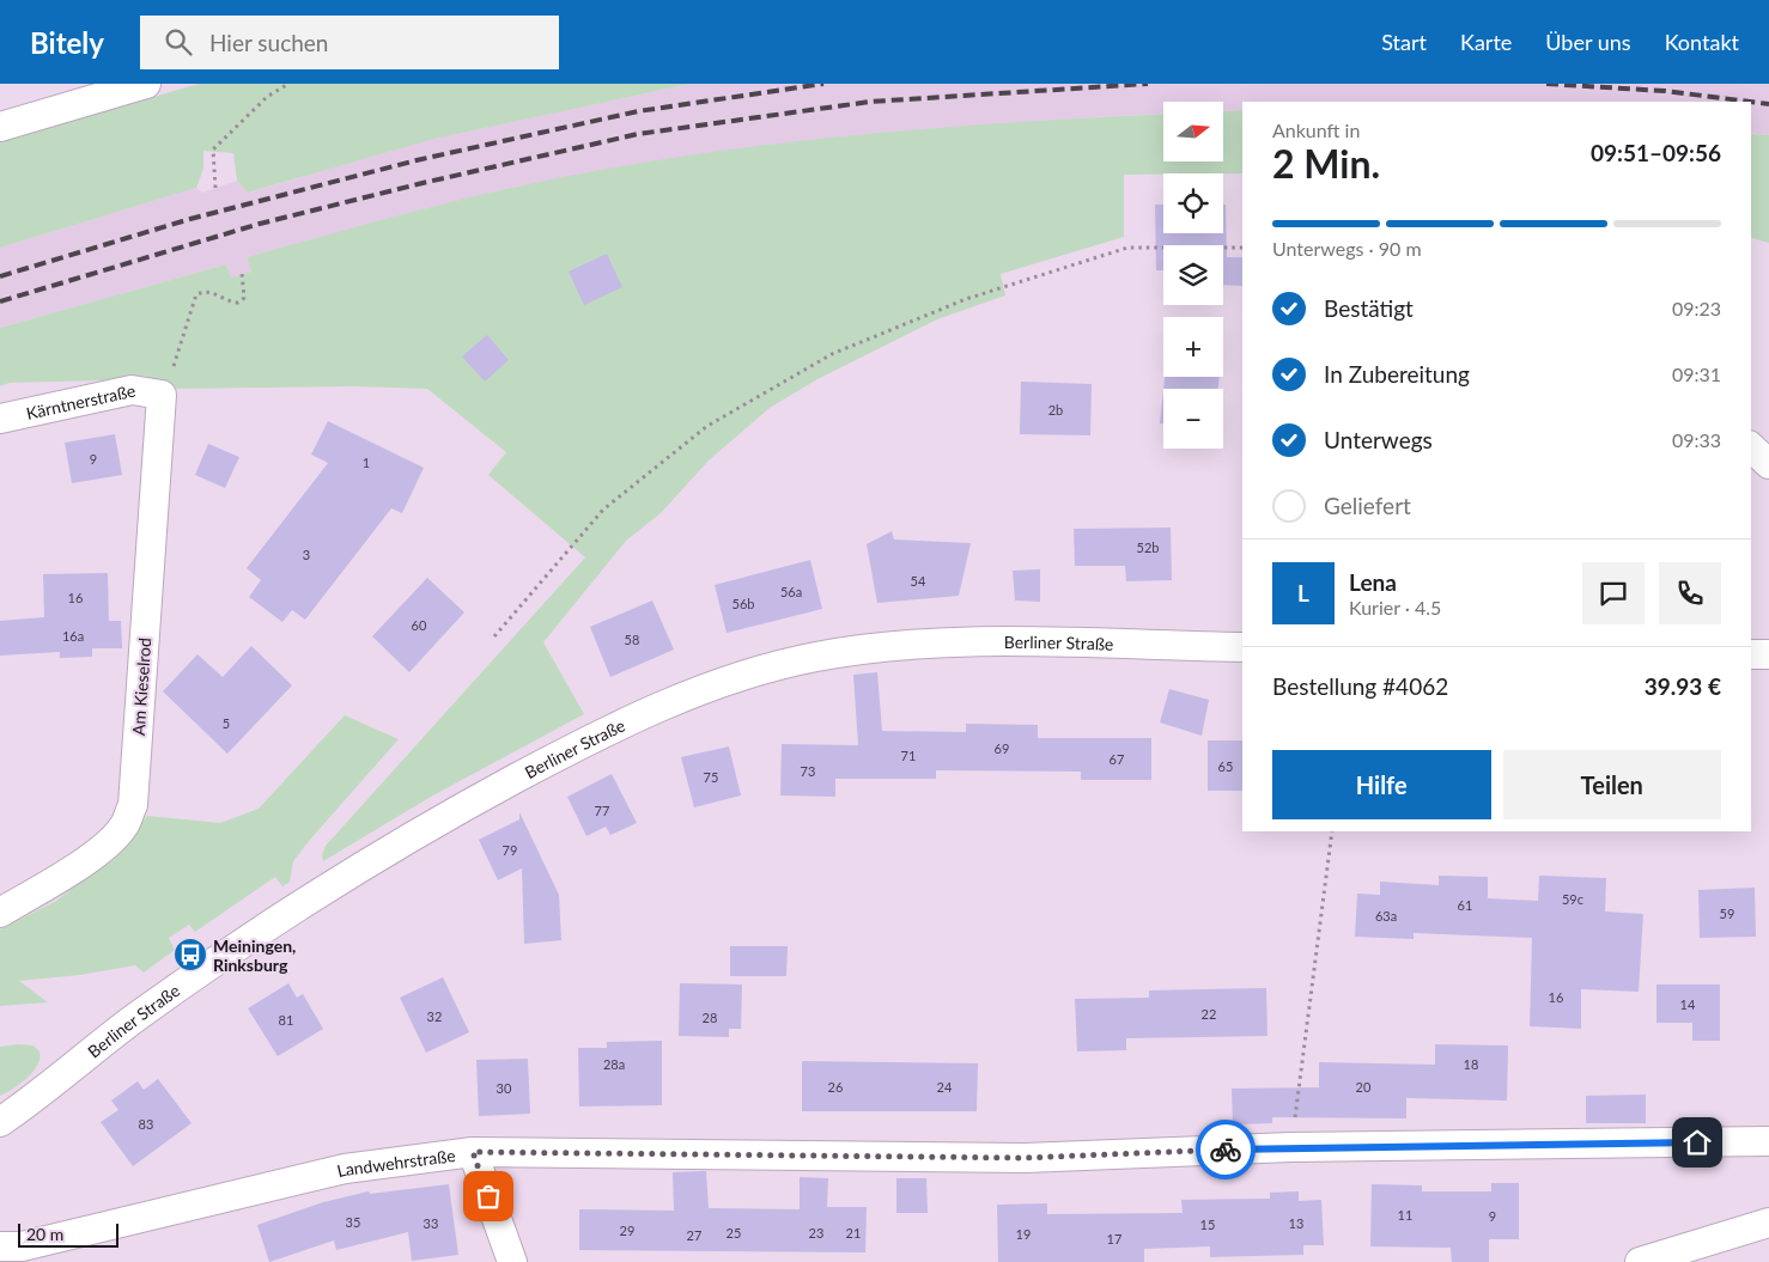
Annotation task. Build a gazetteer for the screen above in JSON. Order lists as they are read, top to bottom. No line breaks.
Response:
{"streets":{"street":["Kärntnerstraße","Berliner Straße","Am Kieselrod","Landwehrstraße"]},"crossings":[["Kärntnerstraße","Am Kieselrod"]],"places":{"bus stop":["Meiningen, Rinksburg"]},"house_numbers":["2b","9","1","52b","3","54","56a","16","56b","60","16a","58","5","69","71","67","65","73","75","77","79","59c","61","59","63a","16","14","22","32","28","81","28a","18","26","24","20","30","83","11","9","35","33","13","15","29","25","23","21","19","27","17"],"scale_bar":"20 m","north":"right","page":{"header":"Bitely","search":"Hier suchen","nav":["Start","Karte","Über uns","Kontakt"],"map_buttons":["+","−"],"heading":["2 Min.","Ankunft in","09:51–09:56"],"panel":["Lena","Kurier · 4.5","Bestellung #4062","39.93 €"],"bar":"Unterwegs · 90 m","list":[["Bestätigt","09:23"],["In Zubereitung","09:31"],["Unterwegs","09:33"],"Geliefert"],"round":"L","buttons":["Hilfe","Teilen"],"scale":"20 m"}}
